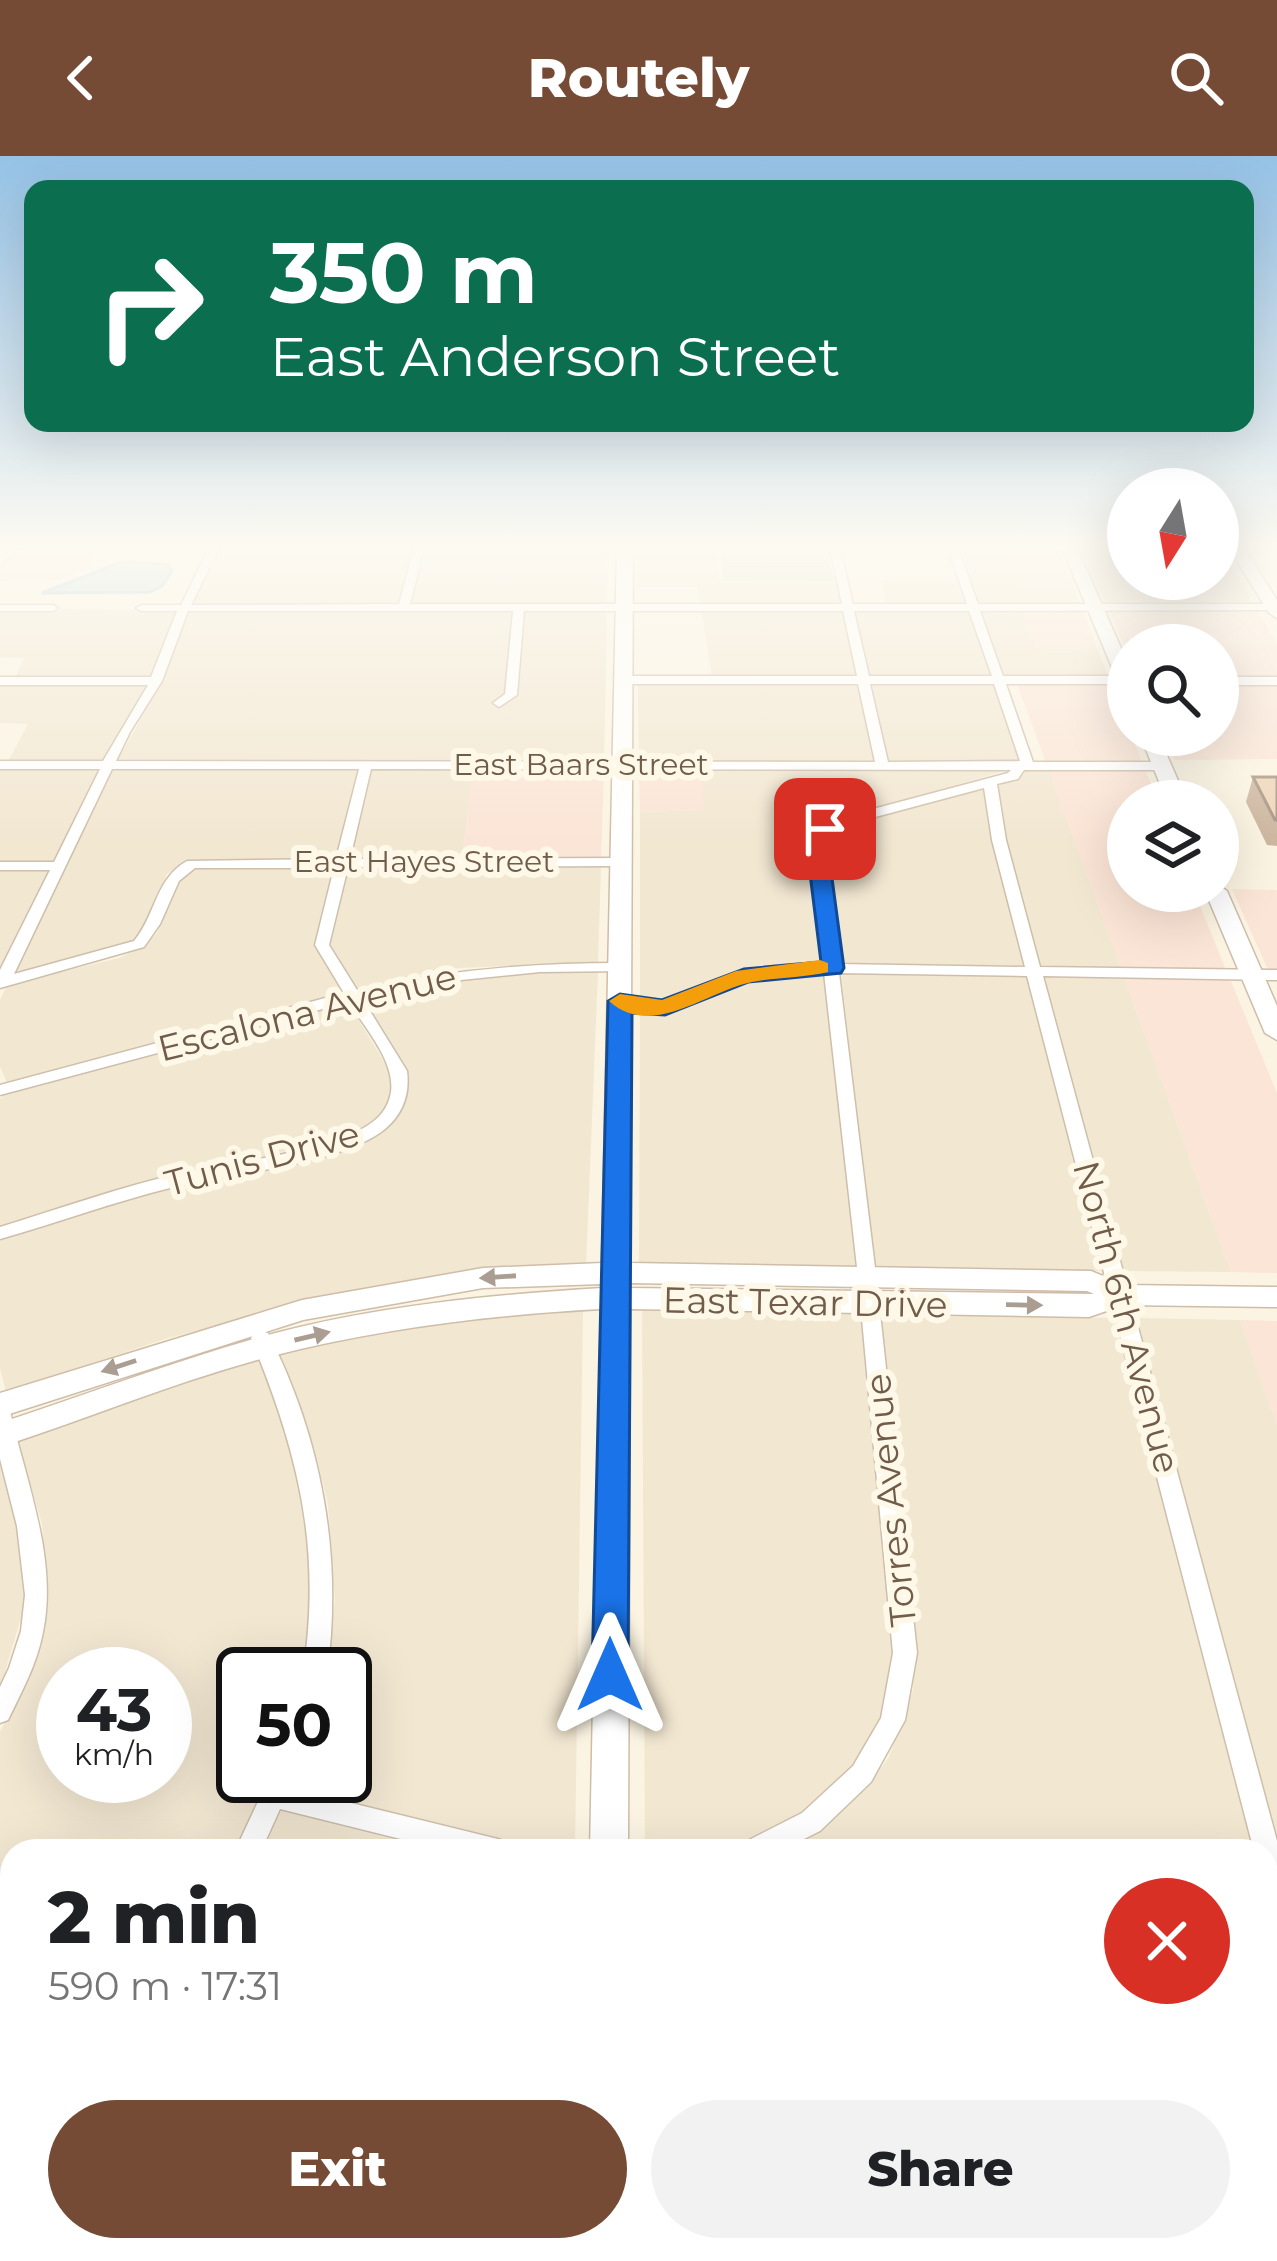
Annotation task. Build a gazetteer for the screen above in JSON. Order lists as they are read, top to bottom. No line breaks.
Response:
{"streets":{"main road":["East Texar Drive"],"street":["East Baars Street","East Hayes Street","Escalona Avenue","Tunis Drive","North 6th Avenue","Torres Avenue"]},"crossings":[["East Baars Street","Tunis Drive"],["East Hayes Street","Tunis Drive"],["Escalona Avenue","Tunis Drive"],["East Texar Drive","North 6th Avenue"],["East Texar Drive","Torres Avenue"],["North 6th Avenue","Torres Avenue"]],"north":"bottom","page":{"header":"Routely","turn":["350 m","East Anderson Street"],"speed":"43 km/h","limit":"50","heading":["2 min","590 m · 17:31"],"buttons":["Exit","Share"]}}
